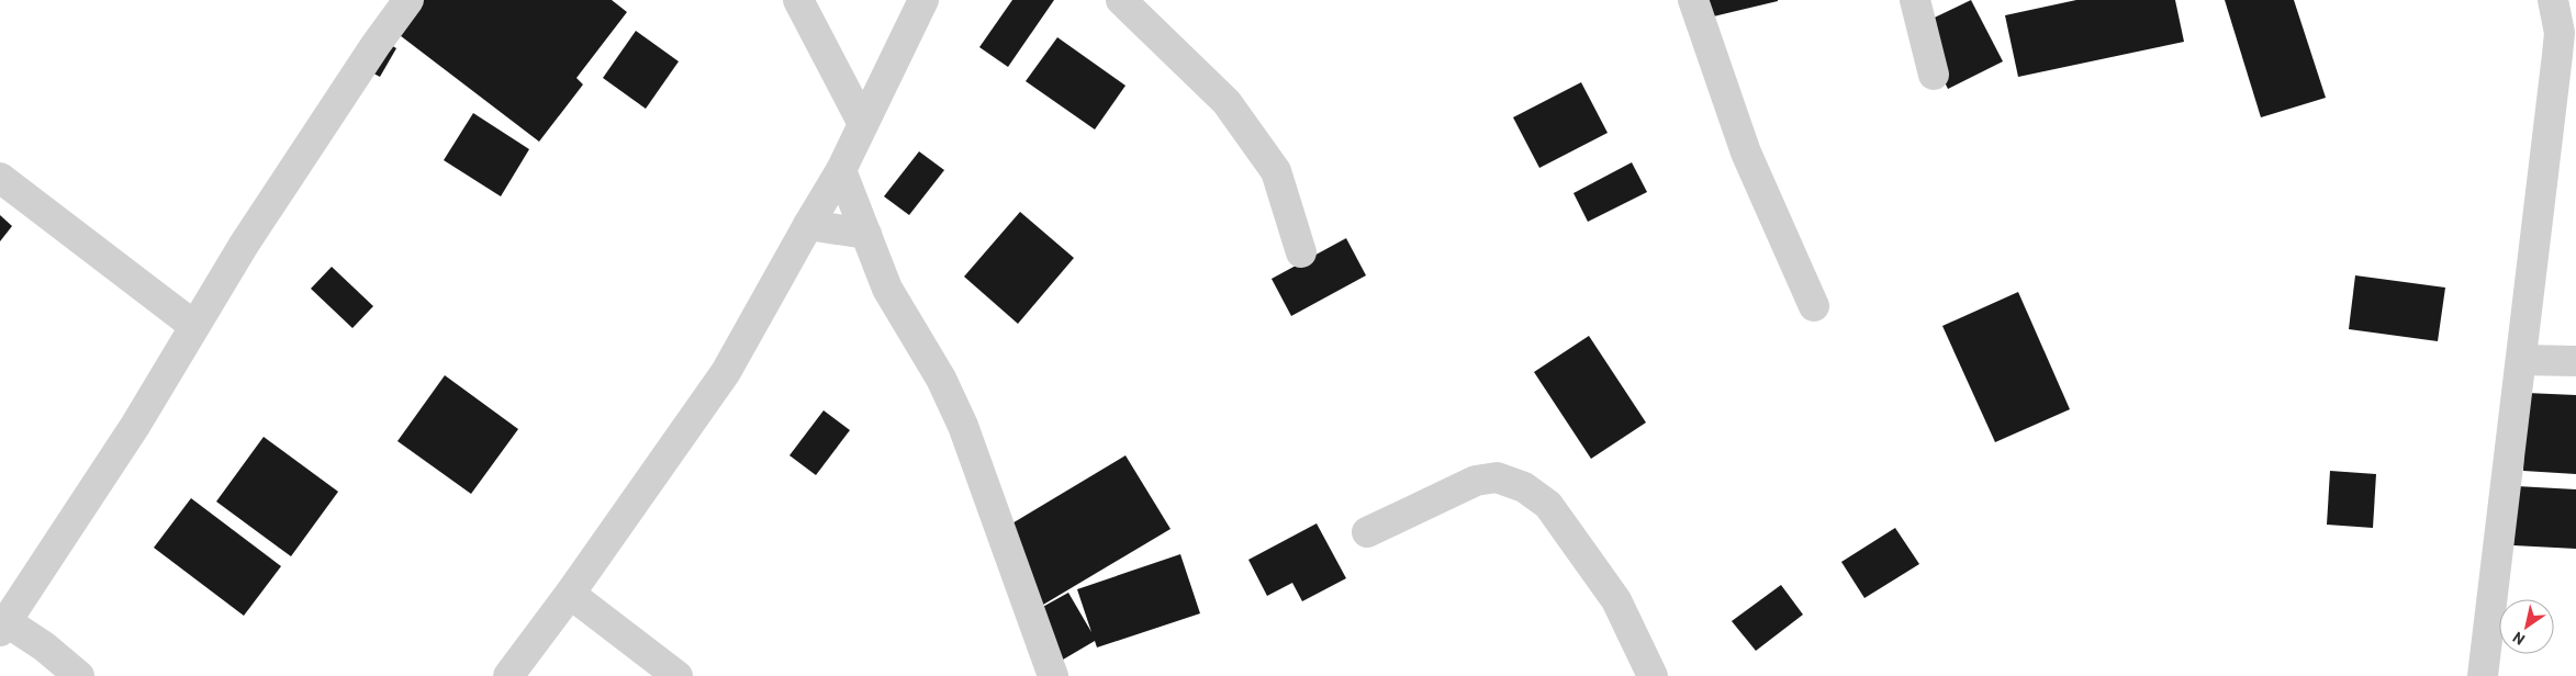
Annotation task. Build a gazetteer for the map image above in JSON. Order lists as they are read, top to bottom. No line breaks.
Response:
{"north":"bottom left"}
